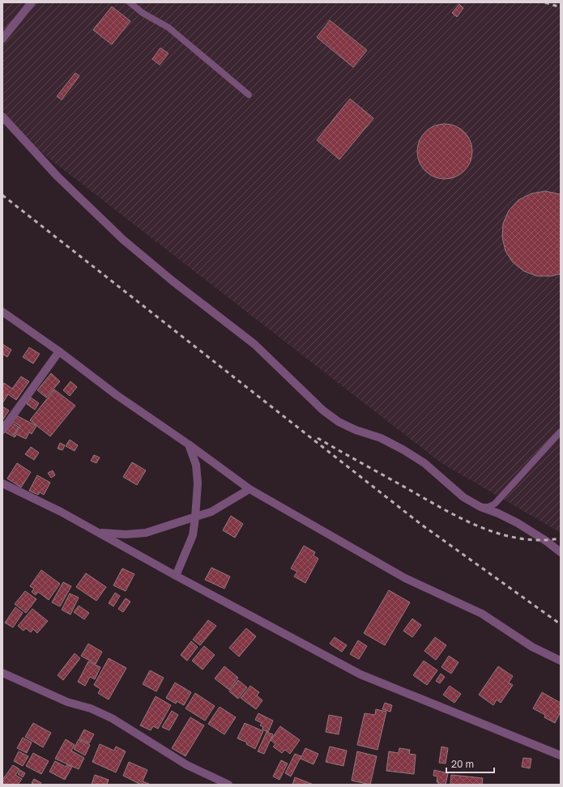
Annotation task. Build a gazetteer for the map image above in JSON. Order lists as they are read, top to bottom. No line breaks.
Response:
{"scale_bar":"20 m"}
